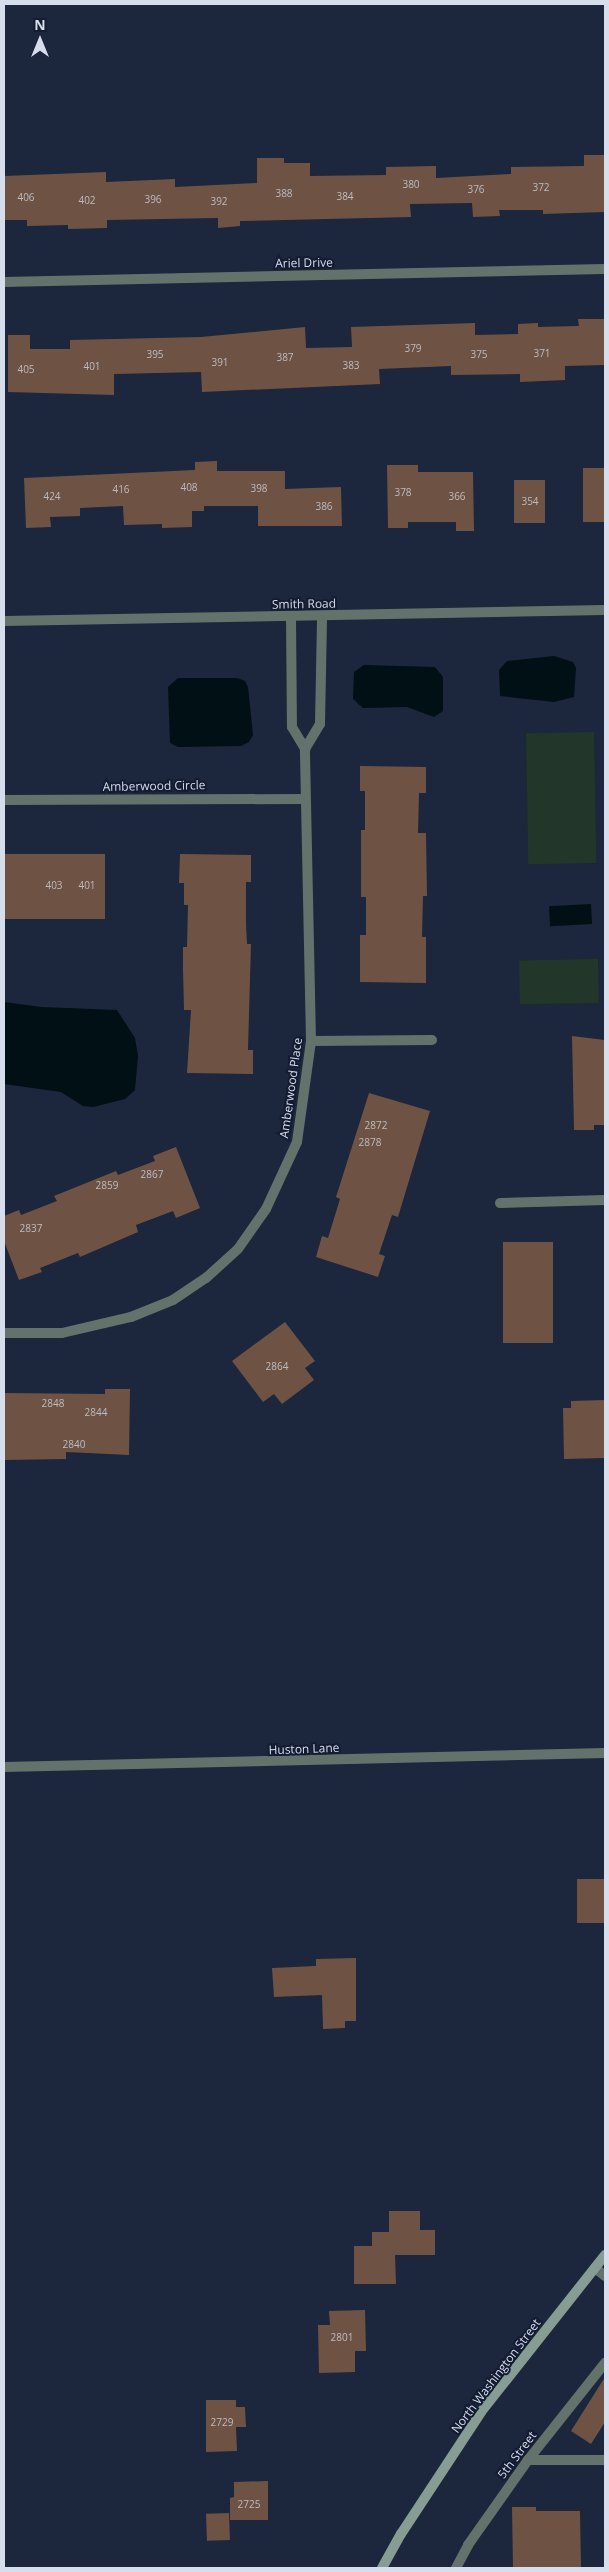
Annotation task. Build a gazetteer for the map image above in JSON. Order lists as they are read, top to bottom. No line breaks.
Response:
{"streets":{"main road":["North Washington Street"],"street":["Ariel Drive","Smith Road","Amberwood Circle","Amberwood Place","Huston Lane","5th Street"]},"crossings":[["Amberwood Circle","Amberwood Place"]],"house_numbers":["380","372","376","388","384","406","396","402","392","379","371","395","375","387","391","383","401","405","408","398","416","378","424","366","354","386","403","401","2872","2878","2867","2859","2837","2864","2848","2844","2840","2801","2729","2725"],"north":"top"}
